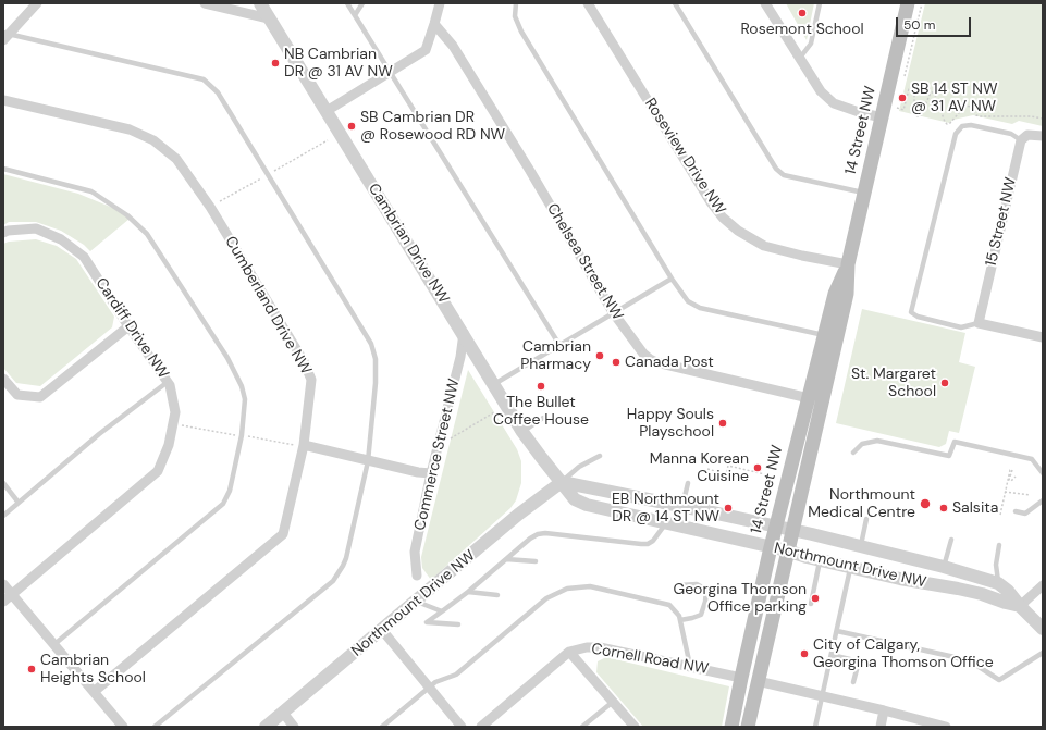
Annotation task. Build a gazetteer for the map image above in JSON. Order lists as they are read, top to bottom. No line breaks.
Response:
{"streets":{"main road":["14 Street NW"],"street":["Roseview Drive NW","15 Street NW","Cambrian Drive NW","Chelsea Street NW","Cumberland Drive NW","Cardiff Drive NW","Commerce Street NW","Northmount Drive NW","Cornell Road NW"]},"crossings":[["14 Street NW","Roseview Drive NW"],["14 Street NW","Chelsea Street NW"],["14 Street NW","Northmount Drive NW"],["14 Street NW","Cornell Road NW"],["Cambrian Drive NW","Commerce Street NW"],["Cambrian Drive NW","Northmount Drive NW"]],"places":["Rosemont School","NB Cambrian DR @ 31 AV NW","SB 14 ST NW @ 31 AV NW","SB Cambrian DR @ Rosewood RD NW","Cambrian Pharmacy","Canada Post","St. Margaret School","The Bullet Coffee House","Happy Souls Playschool","Manna Korean Cuisine","Northmount Medical Centre","EB Northmount DR @ 14 ST NW","Salsita","Georgina Thomson Office parking","City of Calgary, Georgina Thomson Office","Cambrian Heights School"],"scale_bar":"50 m"}
